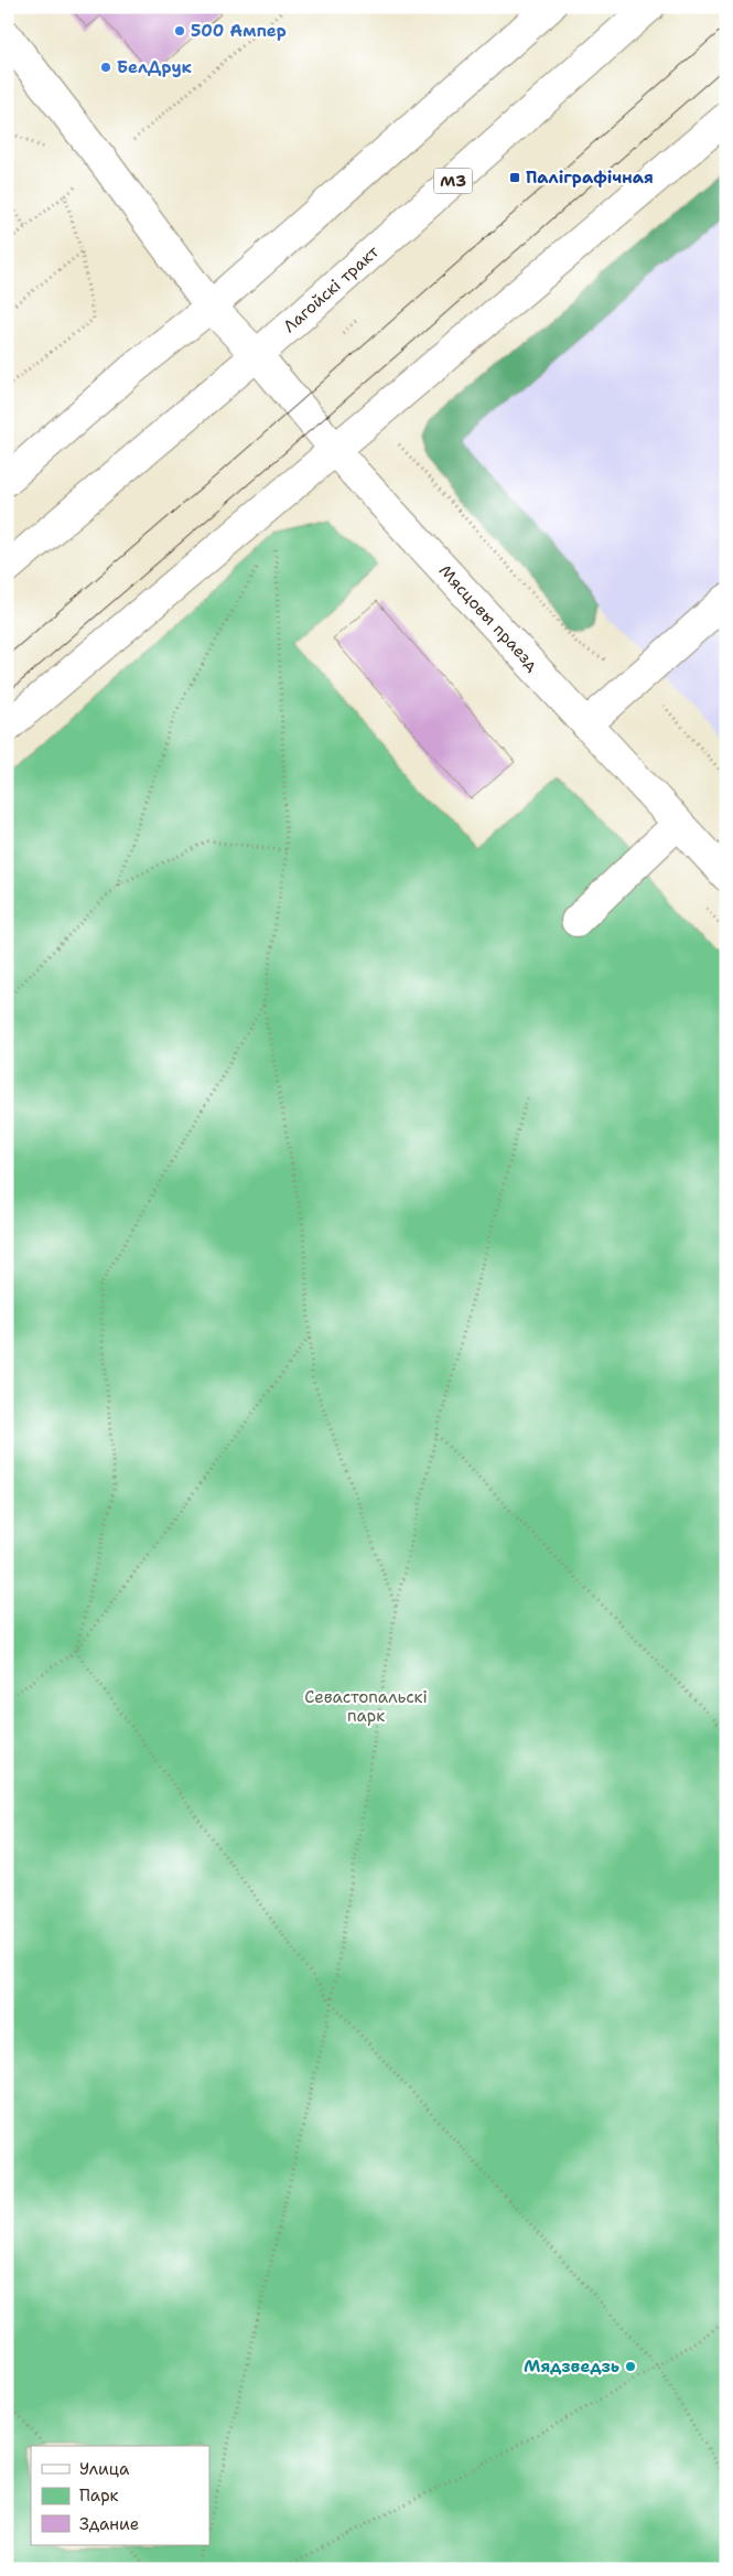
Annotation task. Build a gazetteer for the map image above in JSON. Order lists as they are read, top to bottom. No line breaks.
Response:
{"streets":{"main road":["М3","Лагойскі тракт","Мясцовы праезд"]},"crossings":[["Лагойскі тракт","Мясцовы праезд"]],"parks":["Севастопальскі парк"],"places":{"other":["500 Ампер","БелДрук","Мядзведзь"],"transit":["Паліграфічная"]},"legend":["Улица","Парк","Здание"]}
